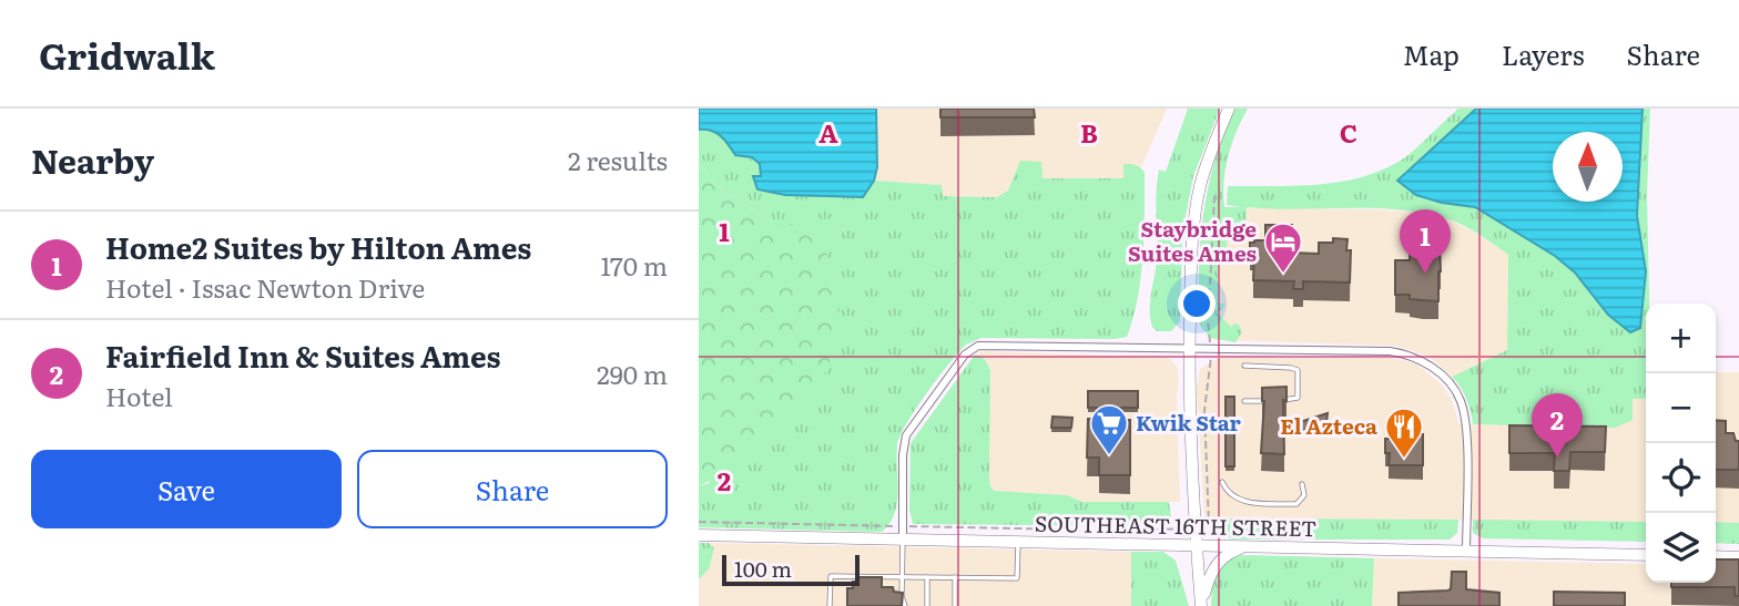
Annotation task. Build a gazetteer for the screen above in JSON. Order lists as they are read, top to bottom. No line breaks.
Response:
{"streets":{"main road":["SOUTHEAST 16TH STREET"]},"places":{"hotel":["Staybridge Suites Ames"],"supermarket":["Kwik Star"],"restaurant":["El Azteca"]},"scale_bar":"100 m","north":"top","page":{"header":"Gridwalk","nav":["Map","Layers","Share"],"heading":["Nearby","2 results"],"list":[{"mark":"1","name":"Home2 Suites by Hilton Ames","note":"Hotel · Issac Newton Drive","value":"170 m"},{"mark":"2","name":"Fairfield Inn & Suites Ames","note":"Hotel","value":"290 m"}],"pins":["1","2"],"map_buttons":["+","−"],"buttons":["Save","Share"],"scale":"100 m"},"grid":{"columns":["A","B","C"],"rows":["1","2"]}}
